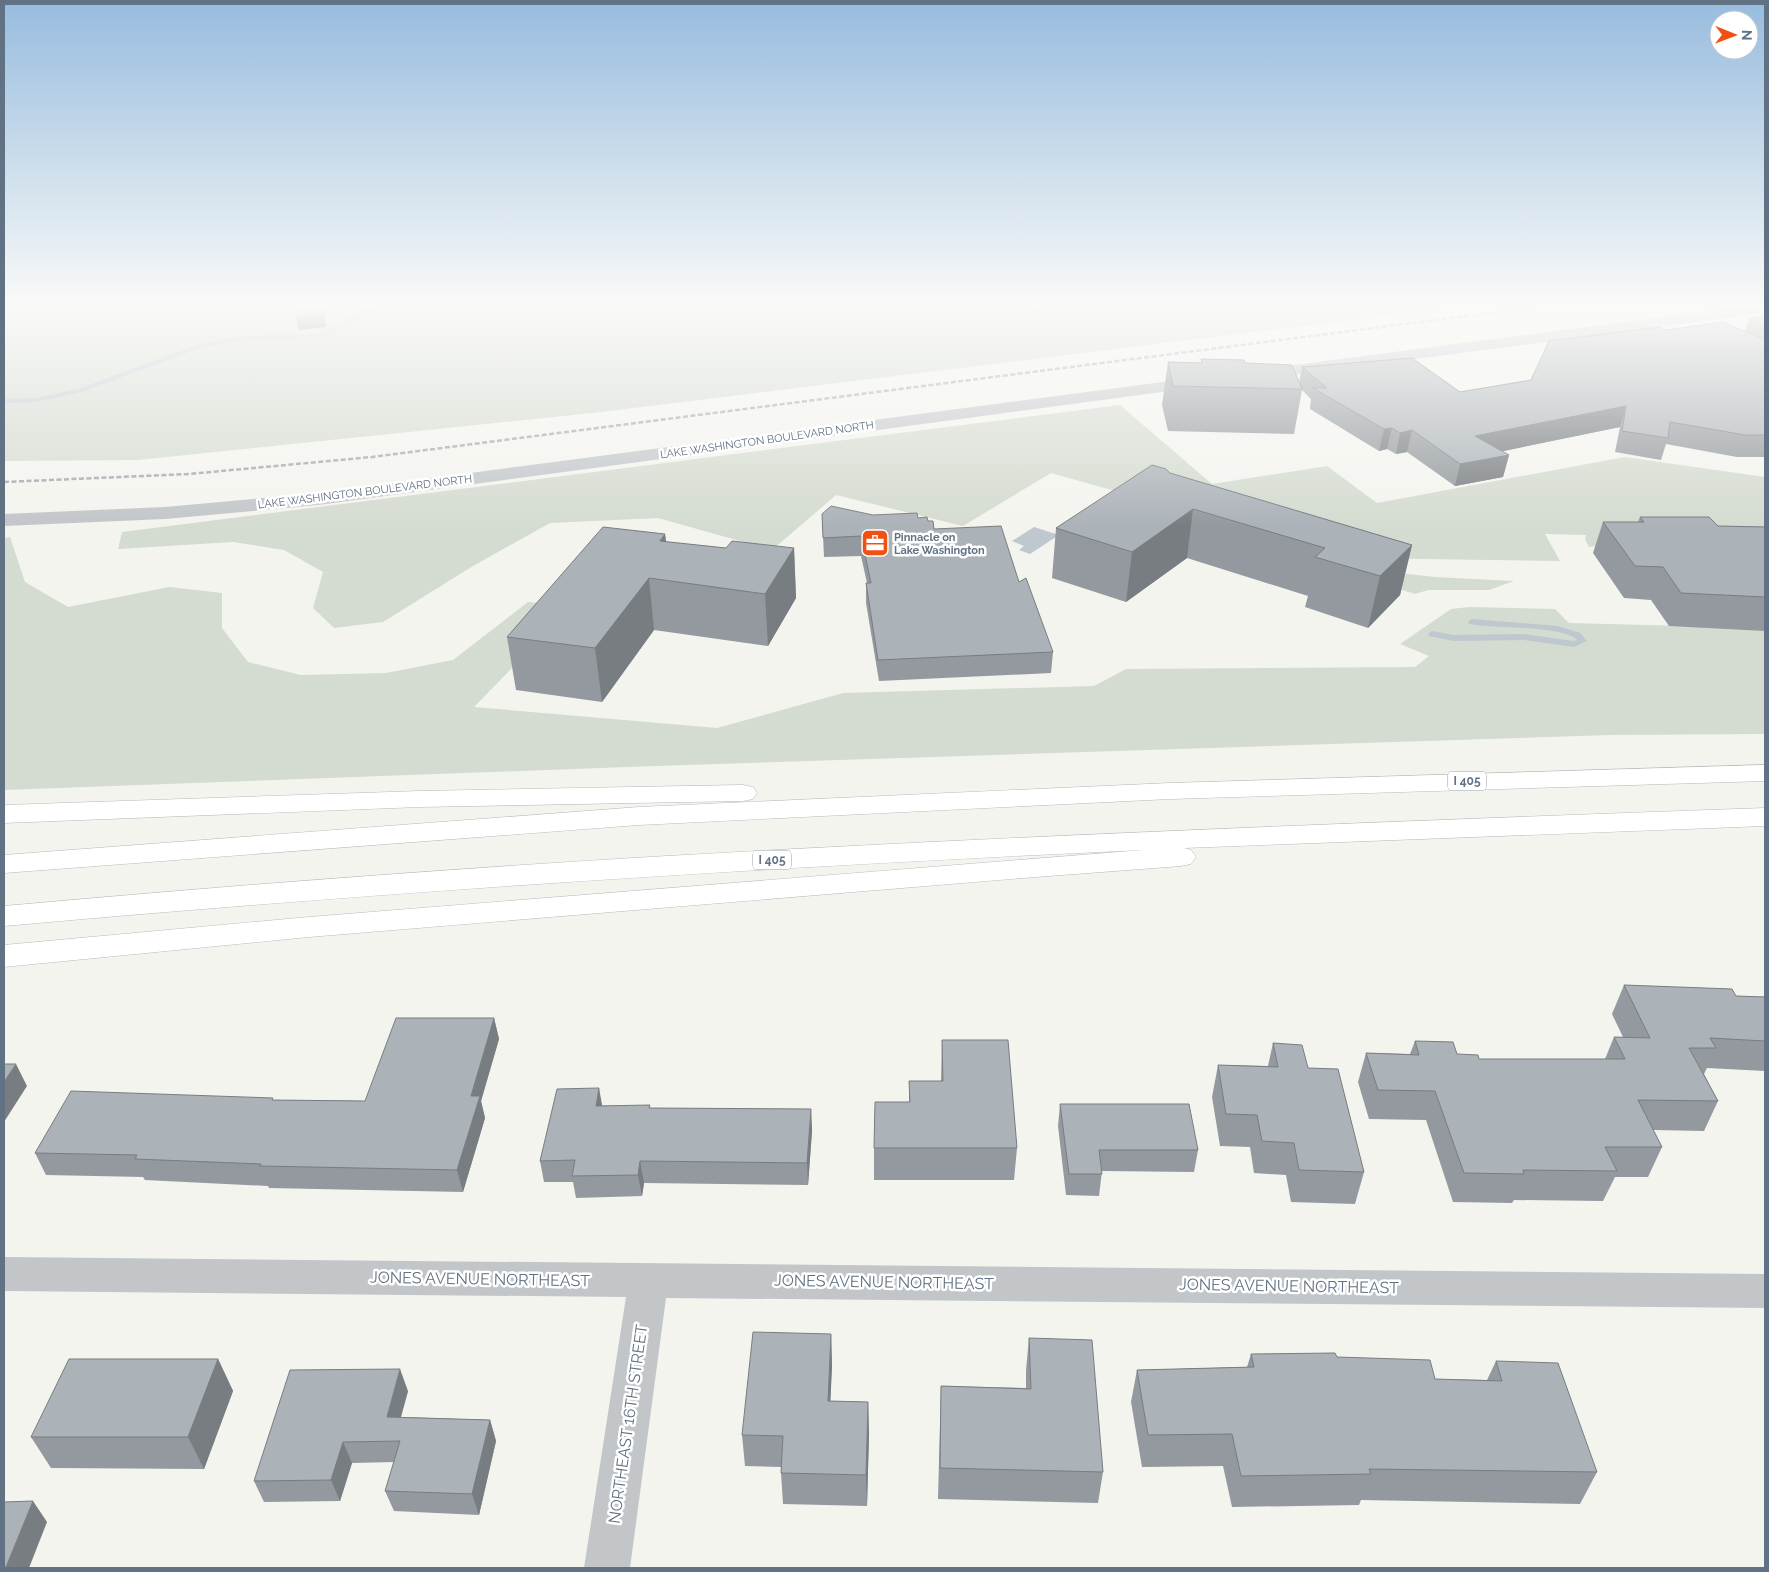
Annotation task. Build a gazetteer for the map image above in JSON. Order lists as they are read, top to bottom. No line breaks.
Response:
{"streets":{"highway":["I 405"],"street":["LAKE WASHINGTON BOULEVARD NORTH","JONES AVENUE NORTHEAST","NORTHEAST 16TH STREET"]},"crossings":[["JONES AVENUE NORTHEAST","NORTHEAST 16TH STREET"]],"places":{"office":["Pinnacle on Lake Washington"]},"north":"right"}
